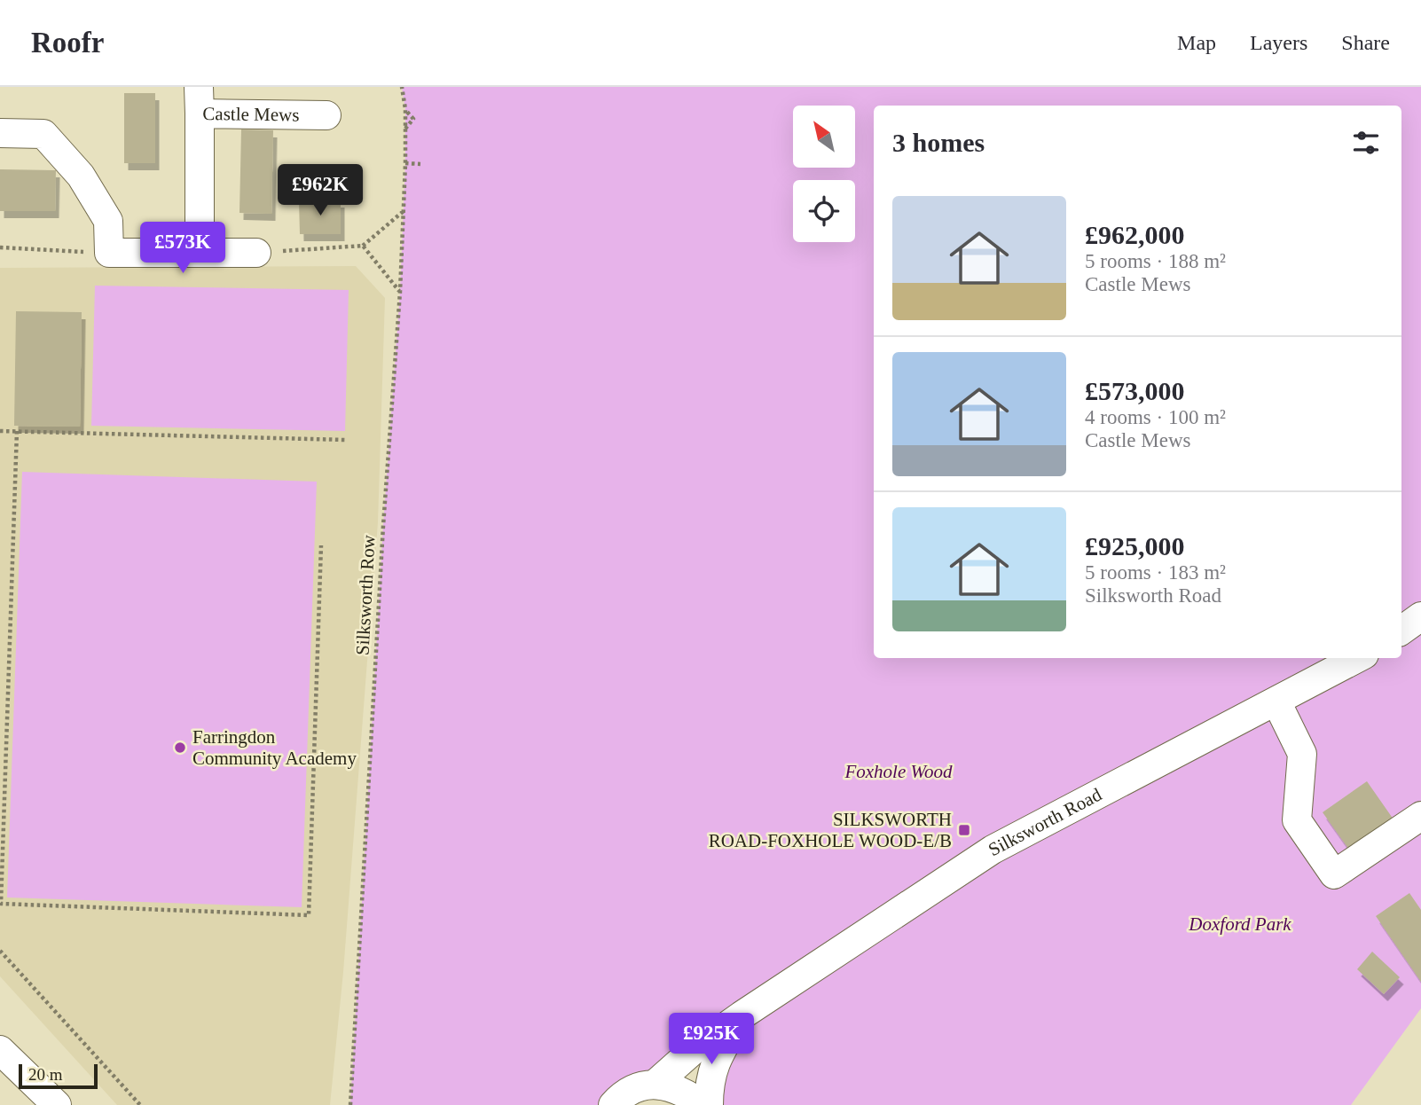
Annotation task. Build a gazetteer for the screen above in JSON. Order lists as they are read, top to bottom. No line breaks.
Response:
{"streets":{"street":["Castle Mews","Silksworth Road"],"path":["Silksworth Row"]},"parks":["Foxhole Wood","Doxford Park"],"places":{"other":["Farringdon Community Academy"],"transit":["SILKSWORTH ROAD-FOXHOLE WOOD-E/B"]},"scale_bar":"20 m","north":"top left","page":{"header":"Roofr","nav":["Map","Layers","Share"],"heading":"3 homes","price":["£962K","£573K","£925K"],"list":[{"name":"£962,000","note":"5 rooms · 188 m² · Castle Mews"},{"name":"£573,000","note":"4 rooms · 100 m² · Castle Mews"},{"name":"£925,000","note":"5 rooms · 183 m² · Silksworth Road"}],"scale":"20 m"}}
